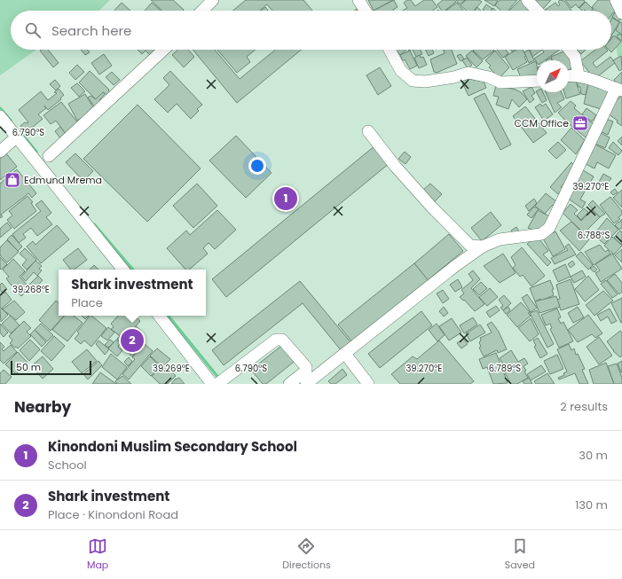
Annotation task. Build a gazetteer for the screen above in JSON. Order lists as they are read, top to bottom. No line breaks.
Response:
{"places":{"office":["CCM Office"],"shop":["Edmund Mrema"]},"scale_bar":"50 m","north":"top right","page":{"search":"Search here","pins":["1","2"],"popup":["Shark investment","Place"],"scale":"50 m","heading":["Nearby","2 results"],"list":[{"mark":"1","name":"Kinondoni Muslim Secondary School","note":"School","value":"30 m"},{"mark":"2","name":"Shark investment","note":"Place · Kinondoni Road","value":"130 m"}],"nav":["Map","Directions","Saved"]},"coordinates":["6.790°S","39.270°E","6.788°S","39.268°E","39.269°E","6.789°S"]}
